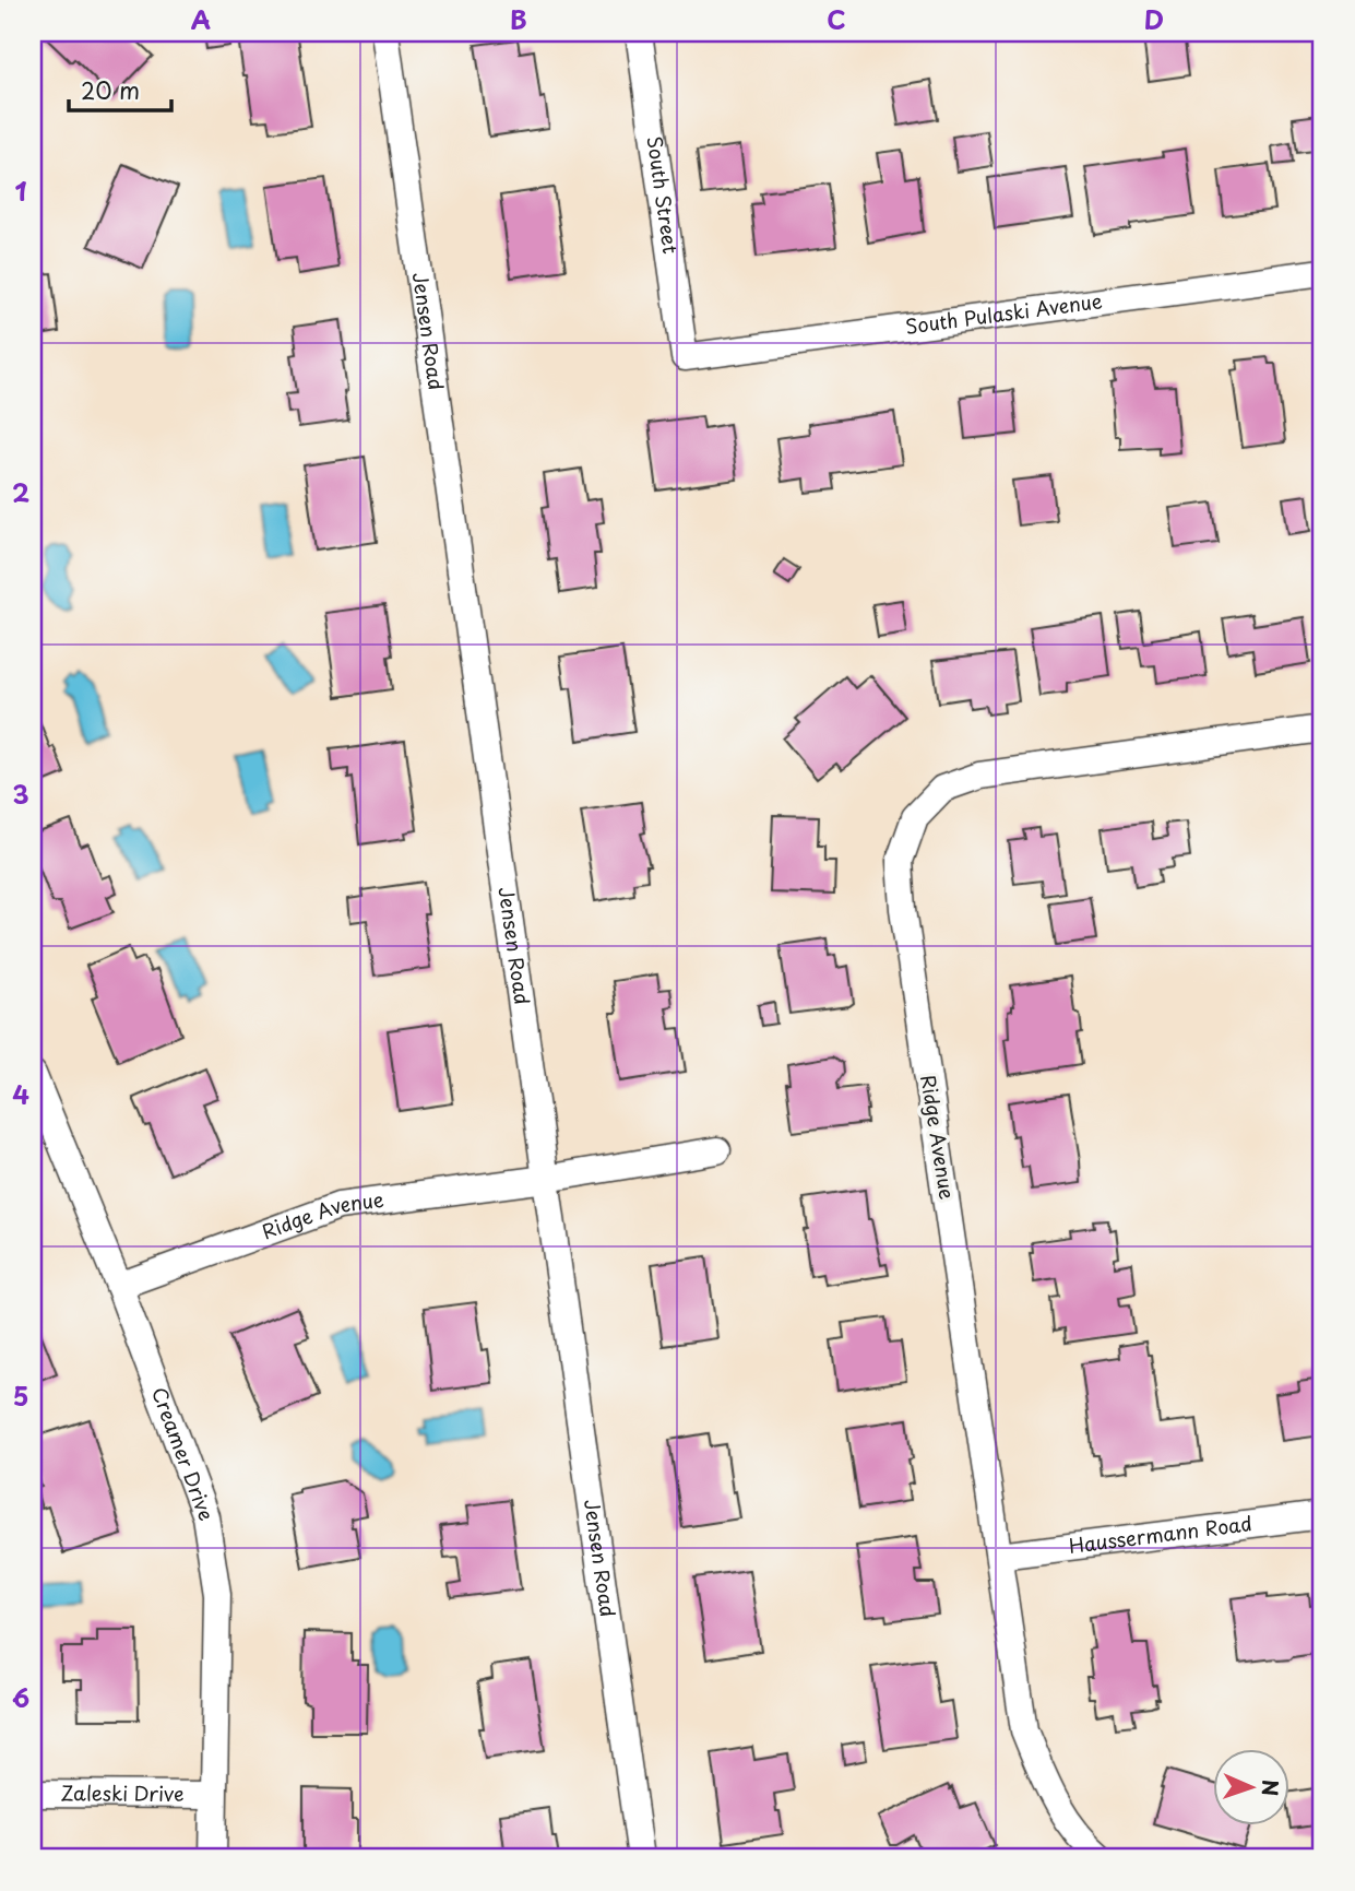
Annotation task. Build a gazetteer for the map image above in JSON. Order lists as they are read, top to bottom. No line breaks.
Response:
{"streets":{"street":["South Street","South Pulaski Avenue","Jensen Road","Ridge Avenue","Creamer Drive","Haussermann Road","Zaleski Drive"]},"crossings":[["South Street","South Pulaski Avenue"],["Jensen Road","Ridge Avenue"],["Ridge Avenue","Creamer Drive"],["Ridge Avenue","Haussermann Road"],["Creamer Drive","Zaleski Drive"]],"scale_bar":"20 m","north":"right","grid":{"columns":["A","B","C","D"],"rows":["1","2","3","4","5","6"]}}
